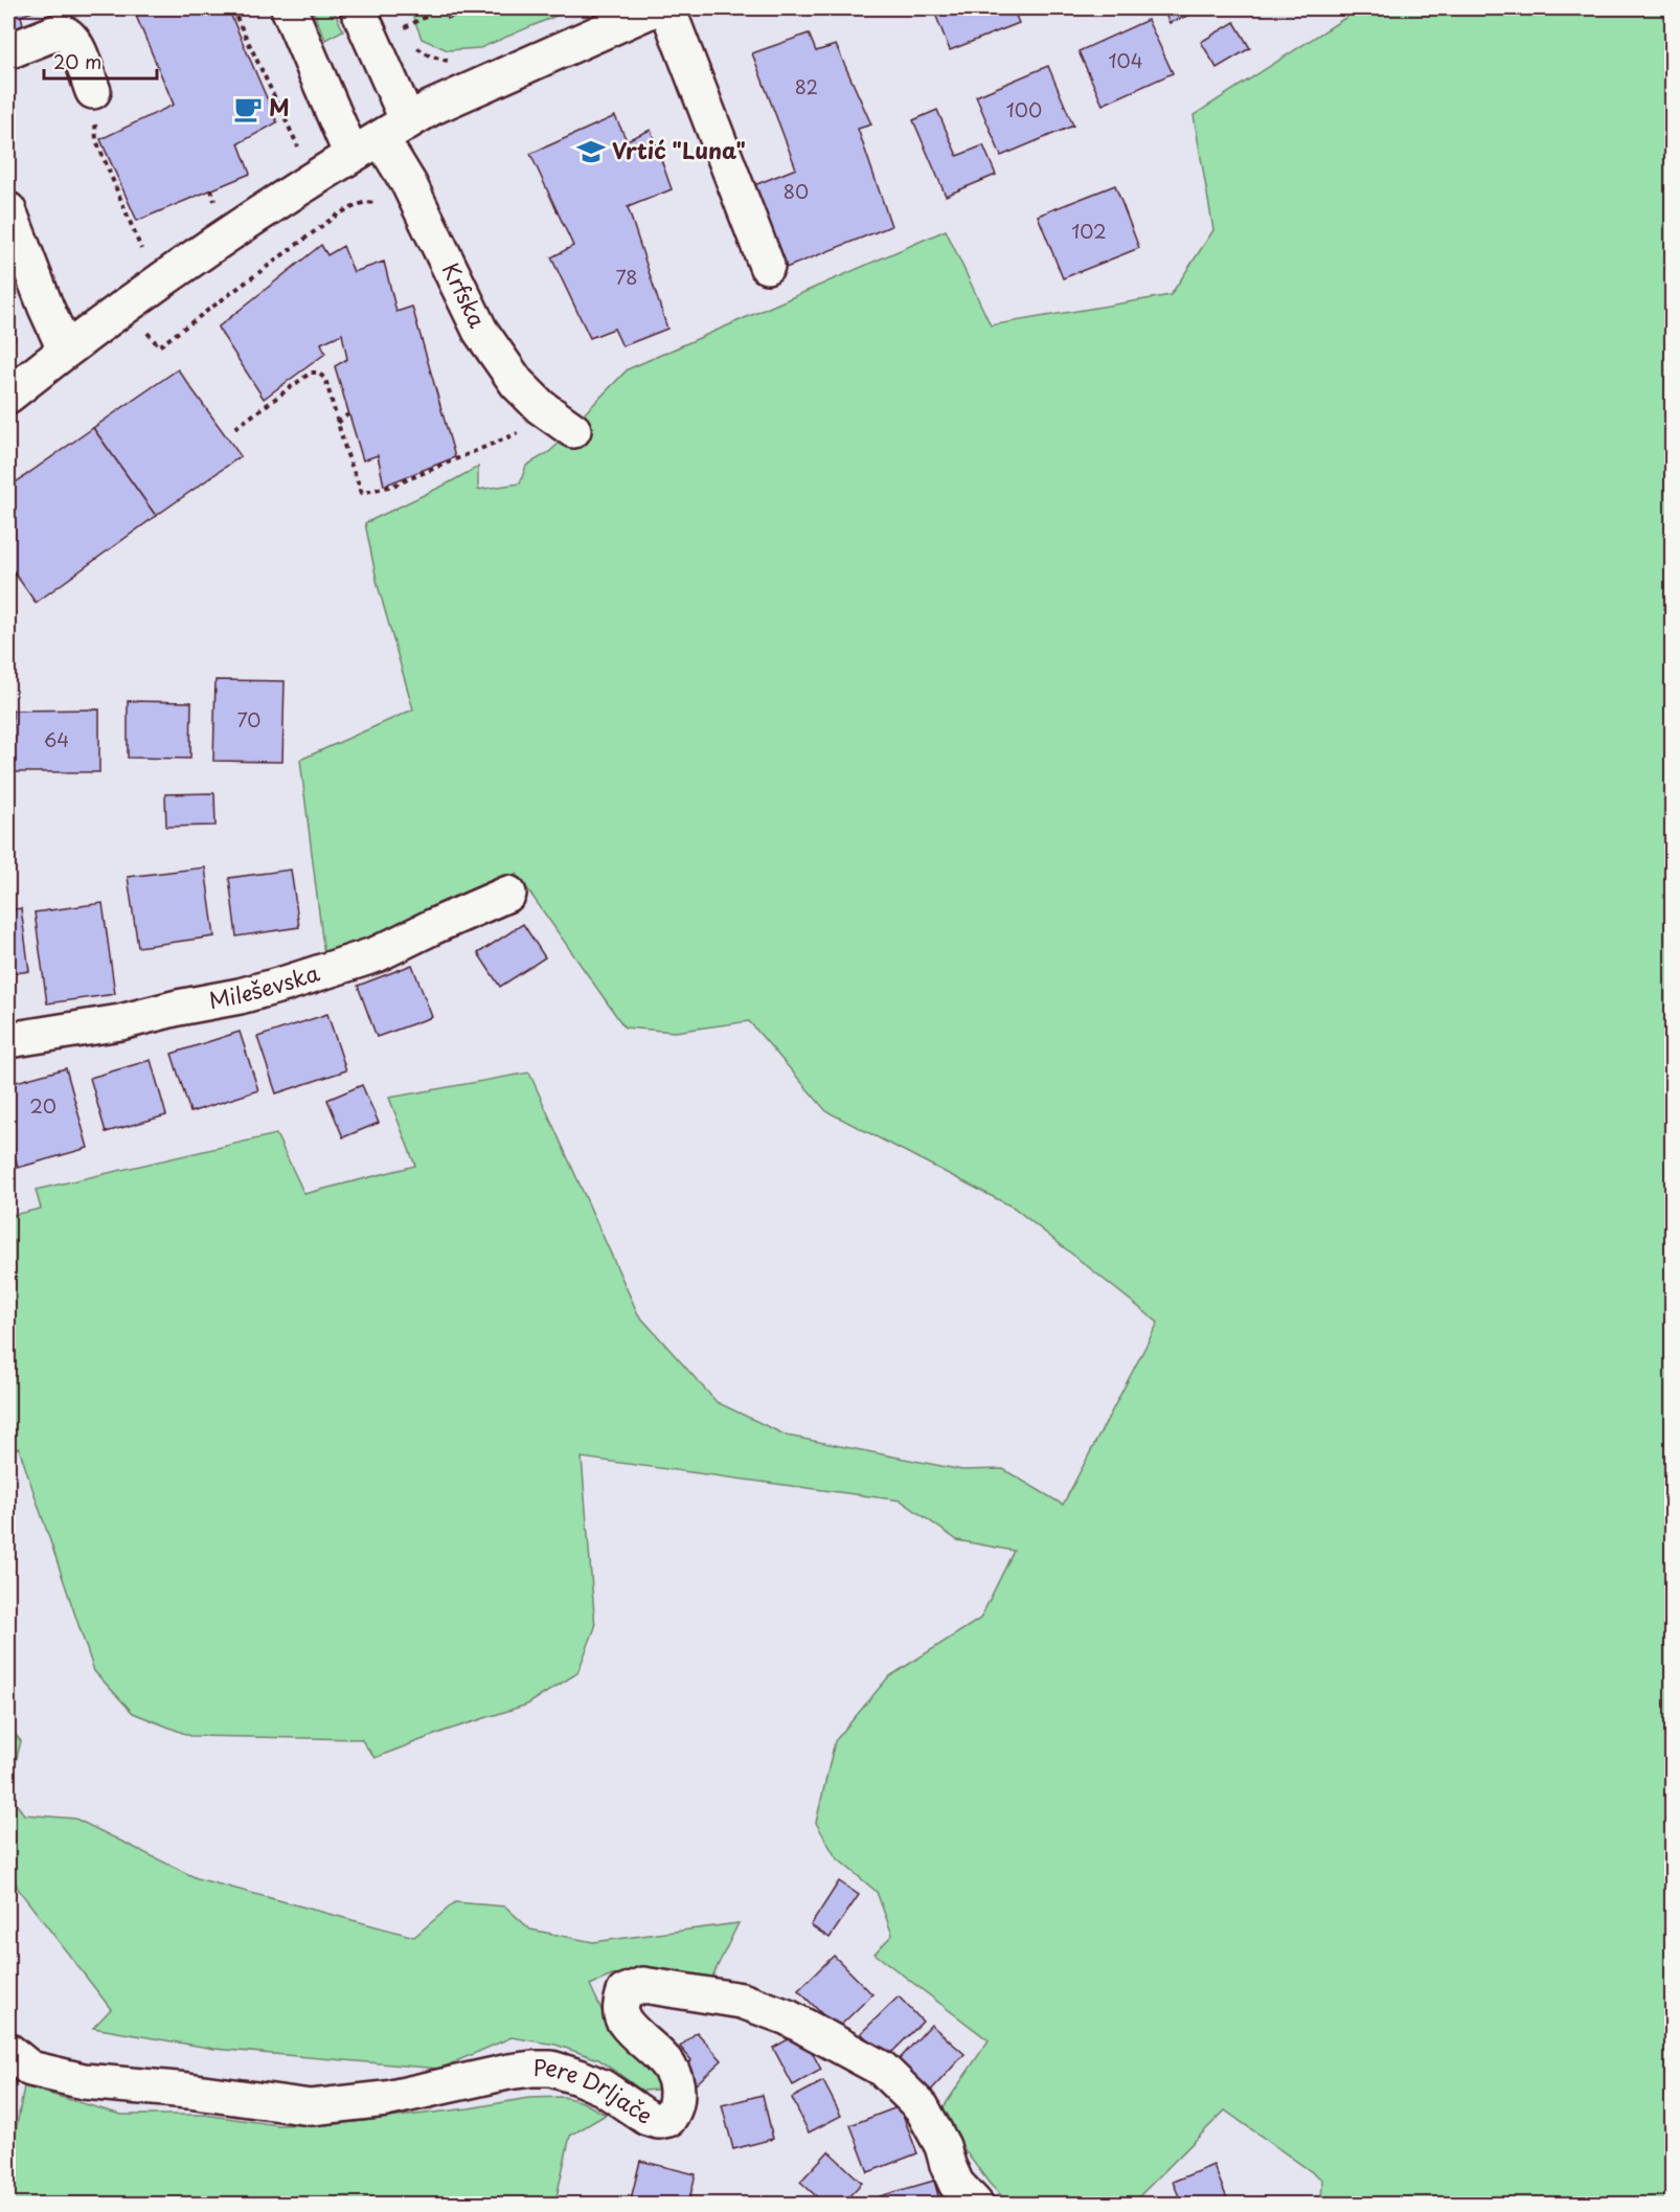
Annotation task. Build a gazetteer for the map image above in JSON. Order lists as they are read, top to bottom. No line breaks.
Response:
{"streets":{"street":["Krfska","Mileševska","Pere Drljače"]},"places":{"cafe":["M"],"school or university":["Vrtić \"Luna\""]},"house_numbers":["104","82","100","80","102","78","70","64","20"],"scale_bar":"20 m"}
